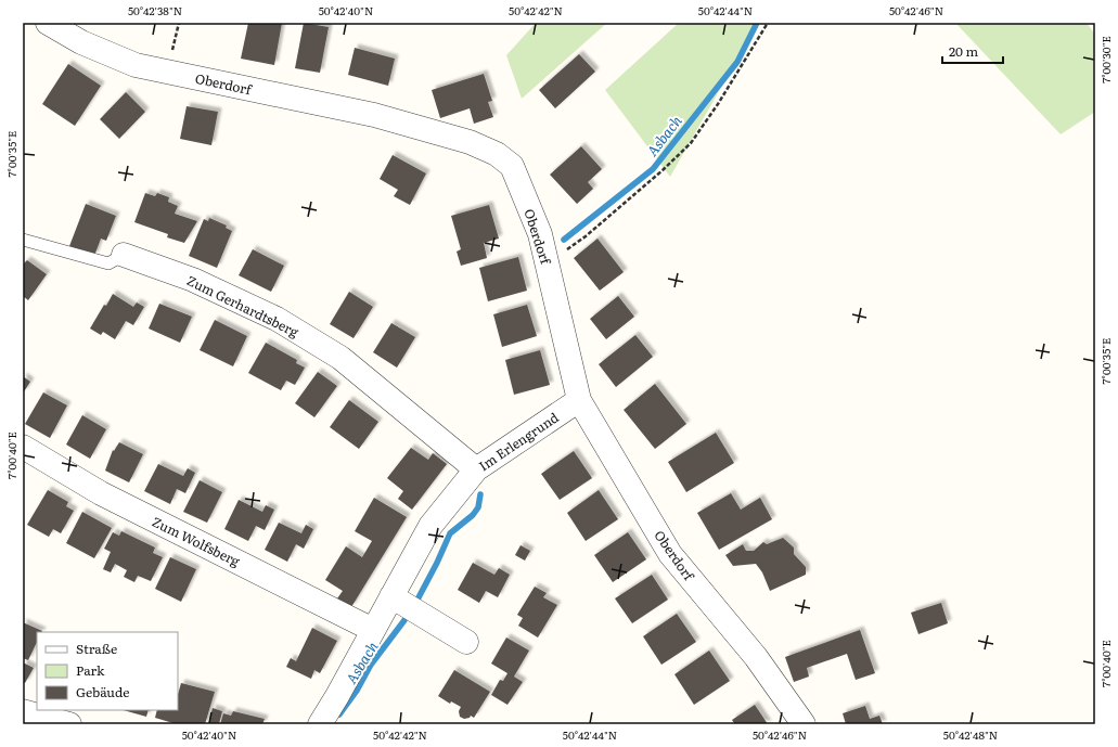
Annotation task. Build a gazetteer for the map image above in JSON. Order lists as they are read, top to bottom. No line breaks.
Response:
{"streets":{"street":["Oberdorf","Zum Gerhardtsberg","Im Erlengrund","Zum Wolfsberg"]},"crossings":[["Oberdorf","Im Erlengrund"],["Zum Gerhardtsberg","Im Erlengrund"],["Im Erlengrund","Zum Wolfsberg"]],"water":["Asbach"],"legend":["Straße","Park","Gebäude"],"scale_bar":"20 m","coordinates":["50°42'38\"N","50°42'40\"N","50°42'42\"N","50°42'44\"N","50°42'46\"N","7°00'30\"E","7°00'35\"E","7°00'40\"E","50°42'48\"N"]}
